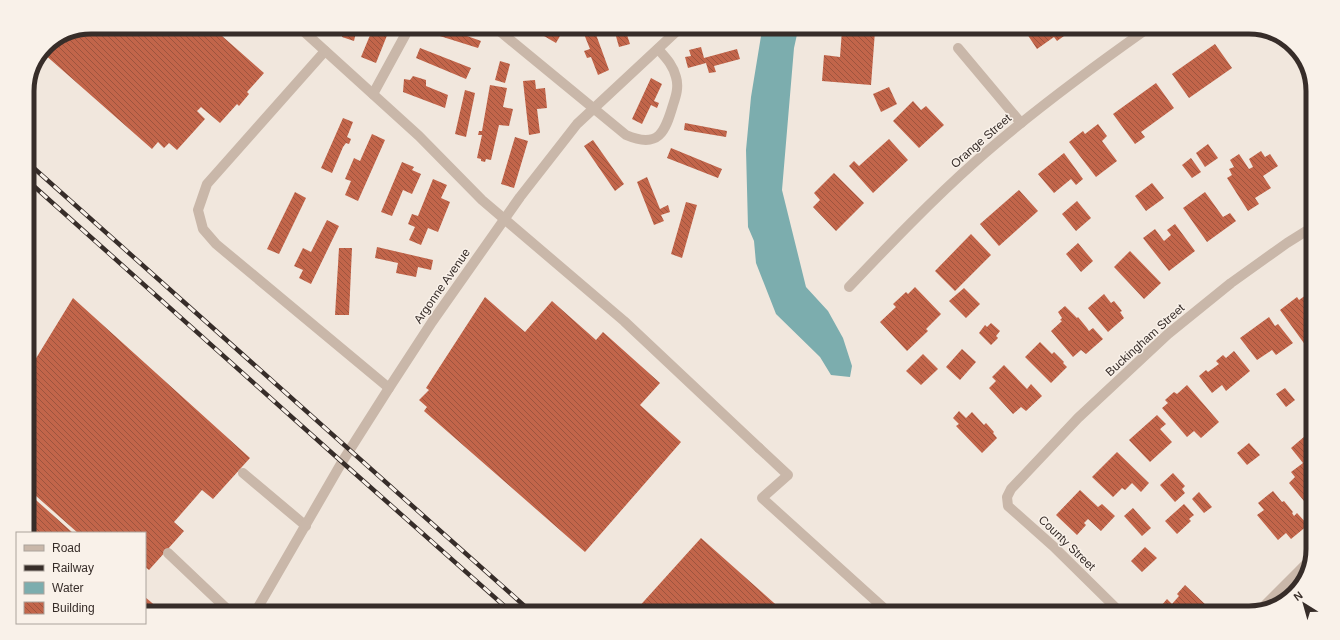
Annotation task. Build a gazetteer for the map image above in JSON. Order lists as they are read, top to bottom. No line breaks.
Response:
{"streets":{"street":["Orange Street","Argonne Avenue","Buckingham Street","County Street"]},"crossings":[["Buckingham Street","County Street"]],"legend":["Road","Railway","Water","Building"],"north":"top left"}
